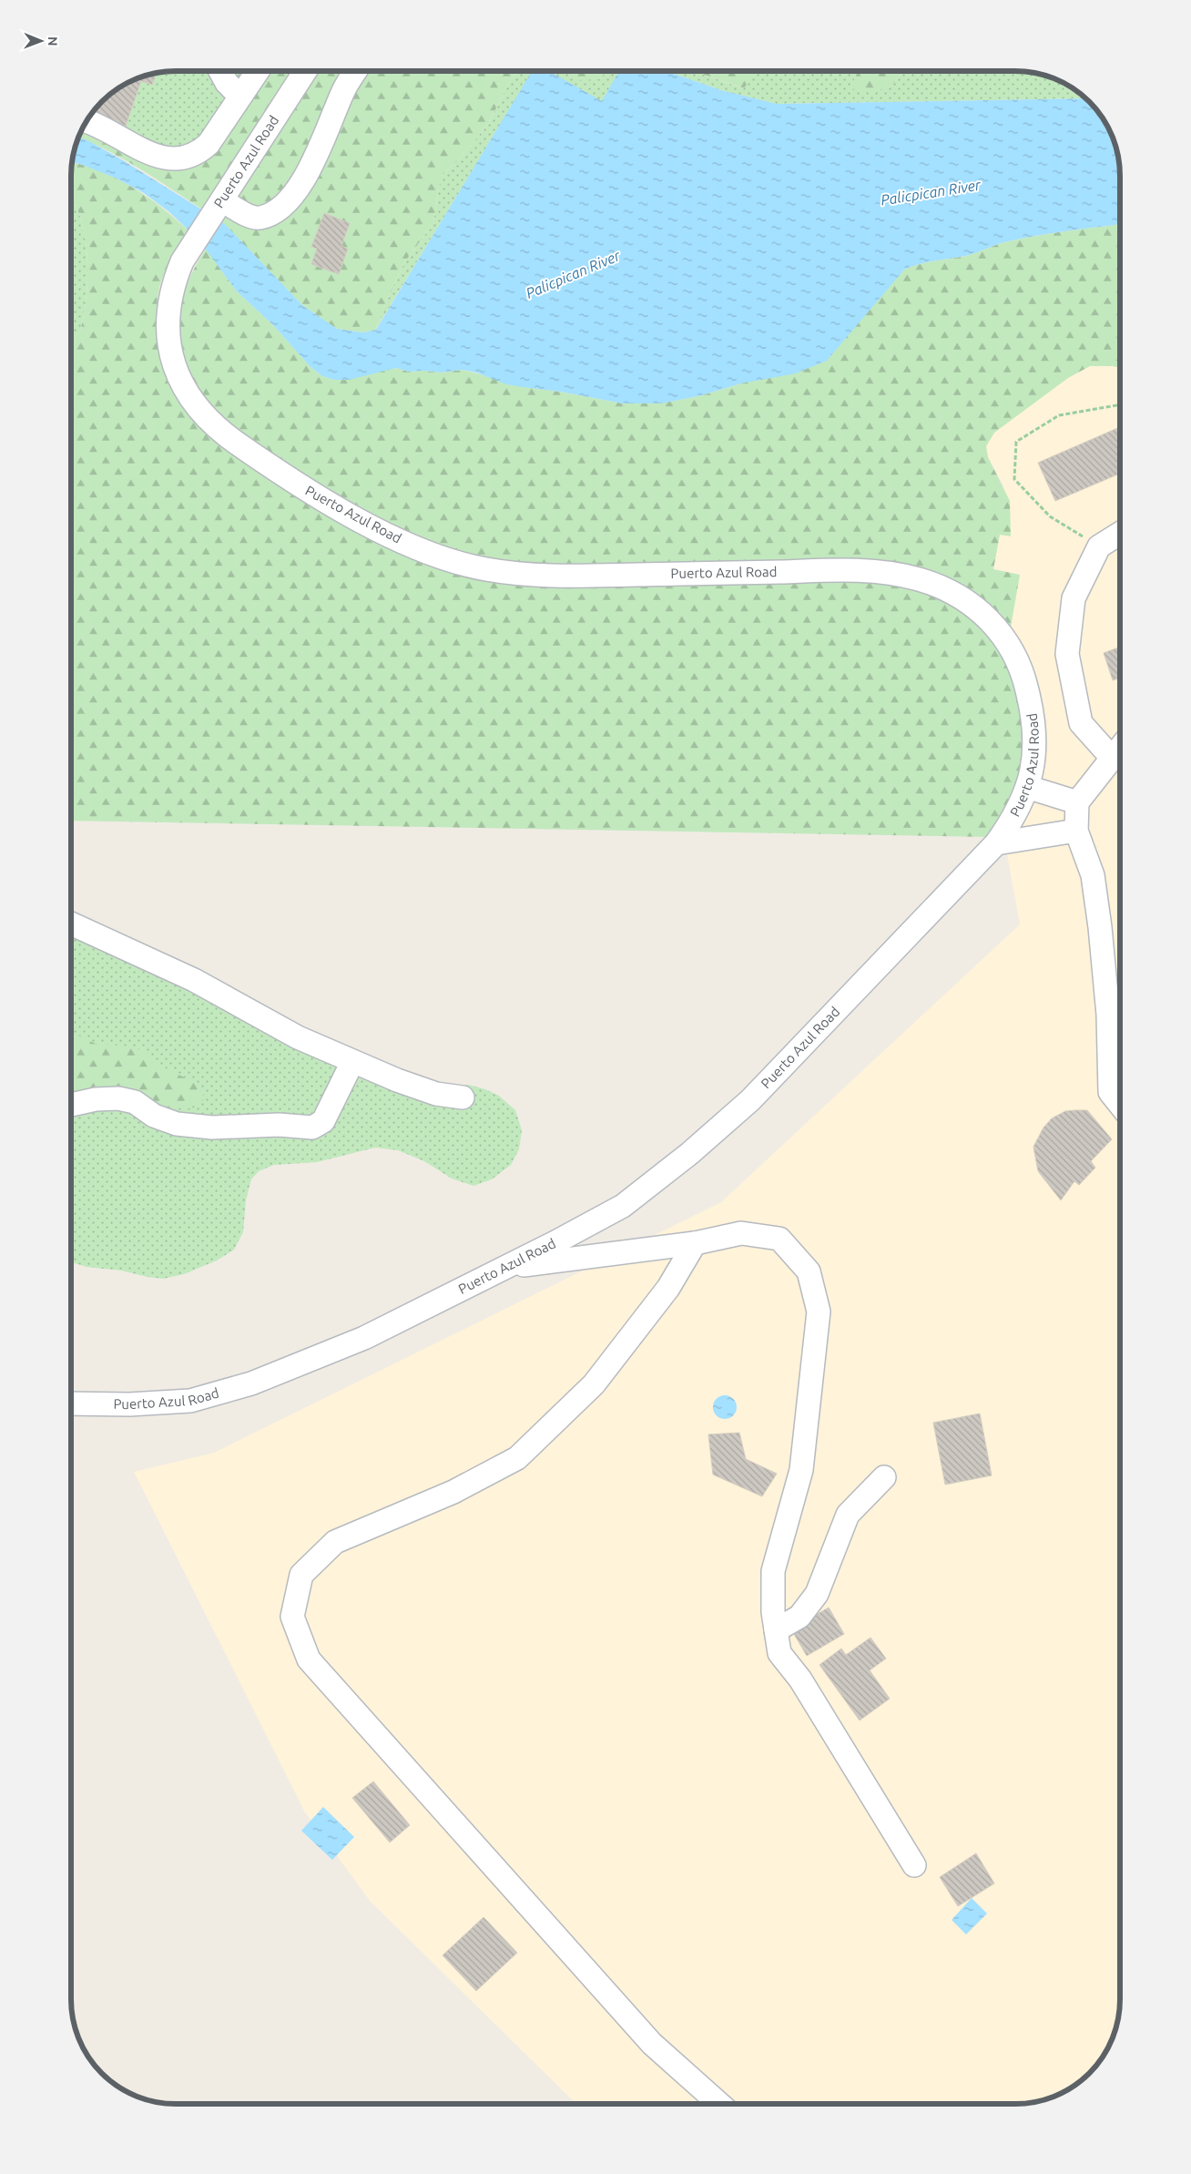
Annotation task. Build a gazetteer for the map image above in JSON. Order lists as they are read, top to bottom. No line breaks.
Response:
{"streets":{"street":["Puerto Azul Road"]},"water":["Palicpican River"],"north":"right"}
